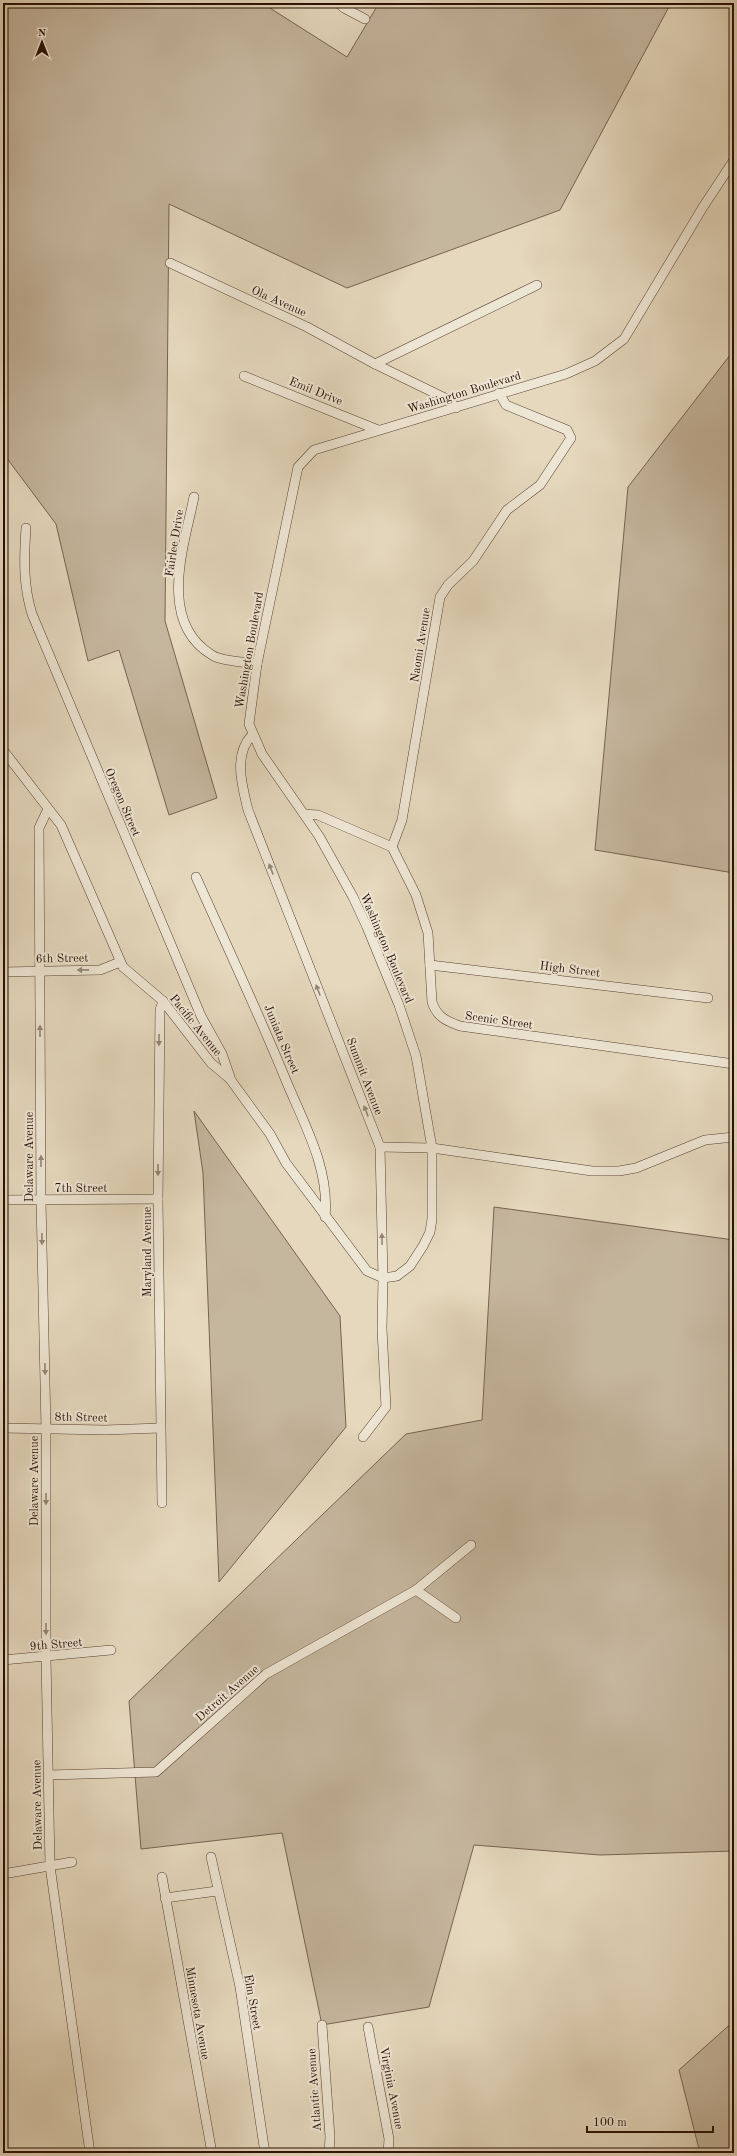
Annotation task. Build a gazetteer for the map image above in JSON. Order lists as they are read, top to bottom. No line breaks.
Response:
{"streets":{"street":["Ola Avenue","Emil Drive","Washington Boulevard","Fairlee Drive","Naomi Avenue","Oregon Street","6th Street","High Street","Scenic Street","Pacific Avenue","Juniata Street","Summit Avenue","Delaware Avenue","7th Street","Maryland Avenue","8th Street","9th Street","Detroit Avenue","Elm Street","Minnesota Avenue","Virginia Avenue","Atlantic Avenue"]},"crossings":[["Ola Avenue","Washington Boulevard"],["Emil Drive","Washington Boulevard"],["Washington Boulevard","Fairlee Drive"],["Washington Boulevard","Naomi Avenue"],["Washington Boulevard","Summit Avenue"],["Naomi Avenue","Scenic Street"],["Oregon Street","Pacific Avenue"],["6th Street","Pacific Avenue"],["6th Street","Delaware Avenue"],["High Street","Scenic Street"],["Pacific Avenue","Juniata Street"],["Pacific Avenue","Summit Avenue"],["Pacific Avenue","Delaware Avenue"],["Pacific Avenue","Maryland Avenue"],["Delaware Avenue","7th Street"],["Delaware Avenue","8th Street"],["Delaware Avenue","9th Street"],["Delaware Avenue","Detroit Avenue"],["7th Street","Maryland Avenue"],["Maryland Avenue","8th Street"]],"one_way":["6th Street","Summit Avenue","Maryland Avenue"],"scale_bar":"100 m","north":"top"}
